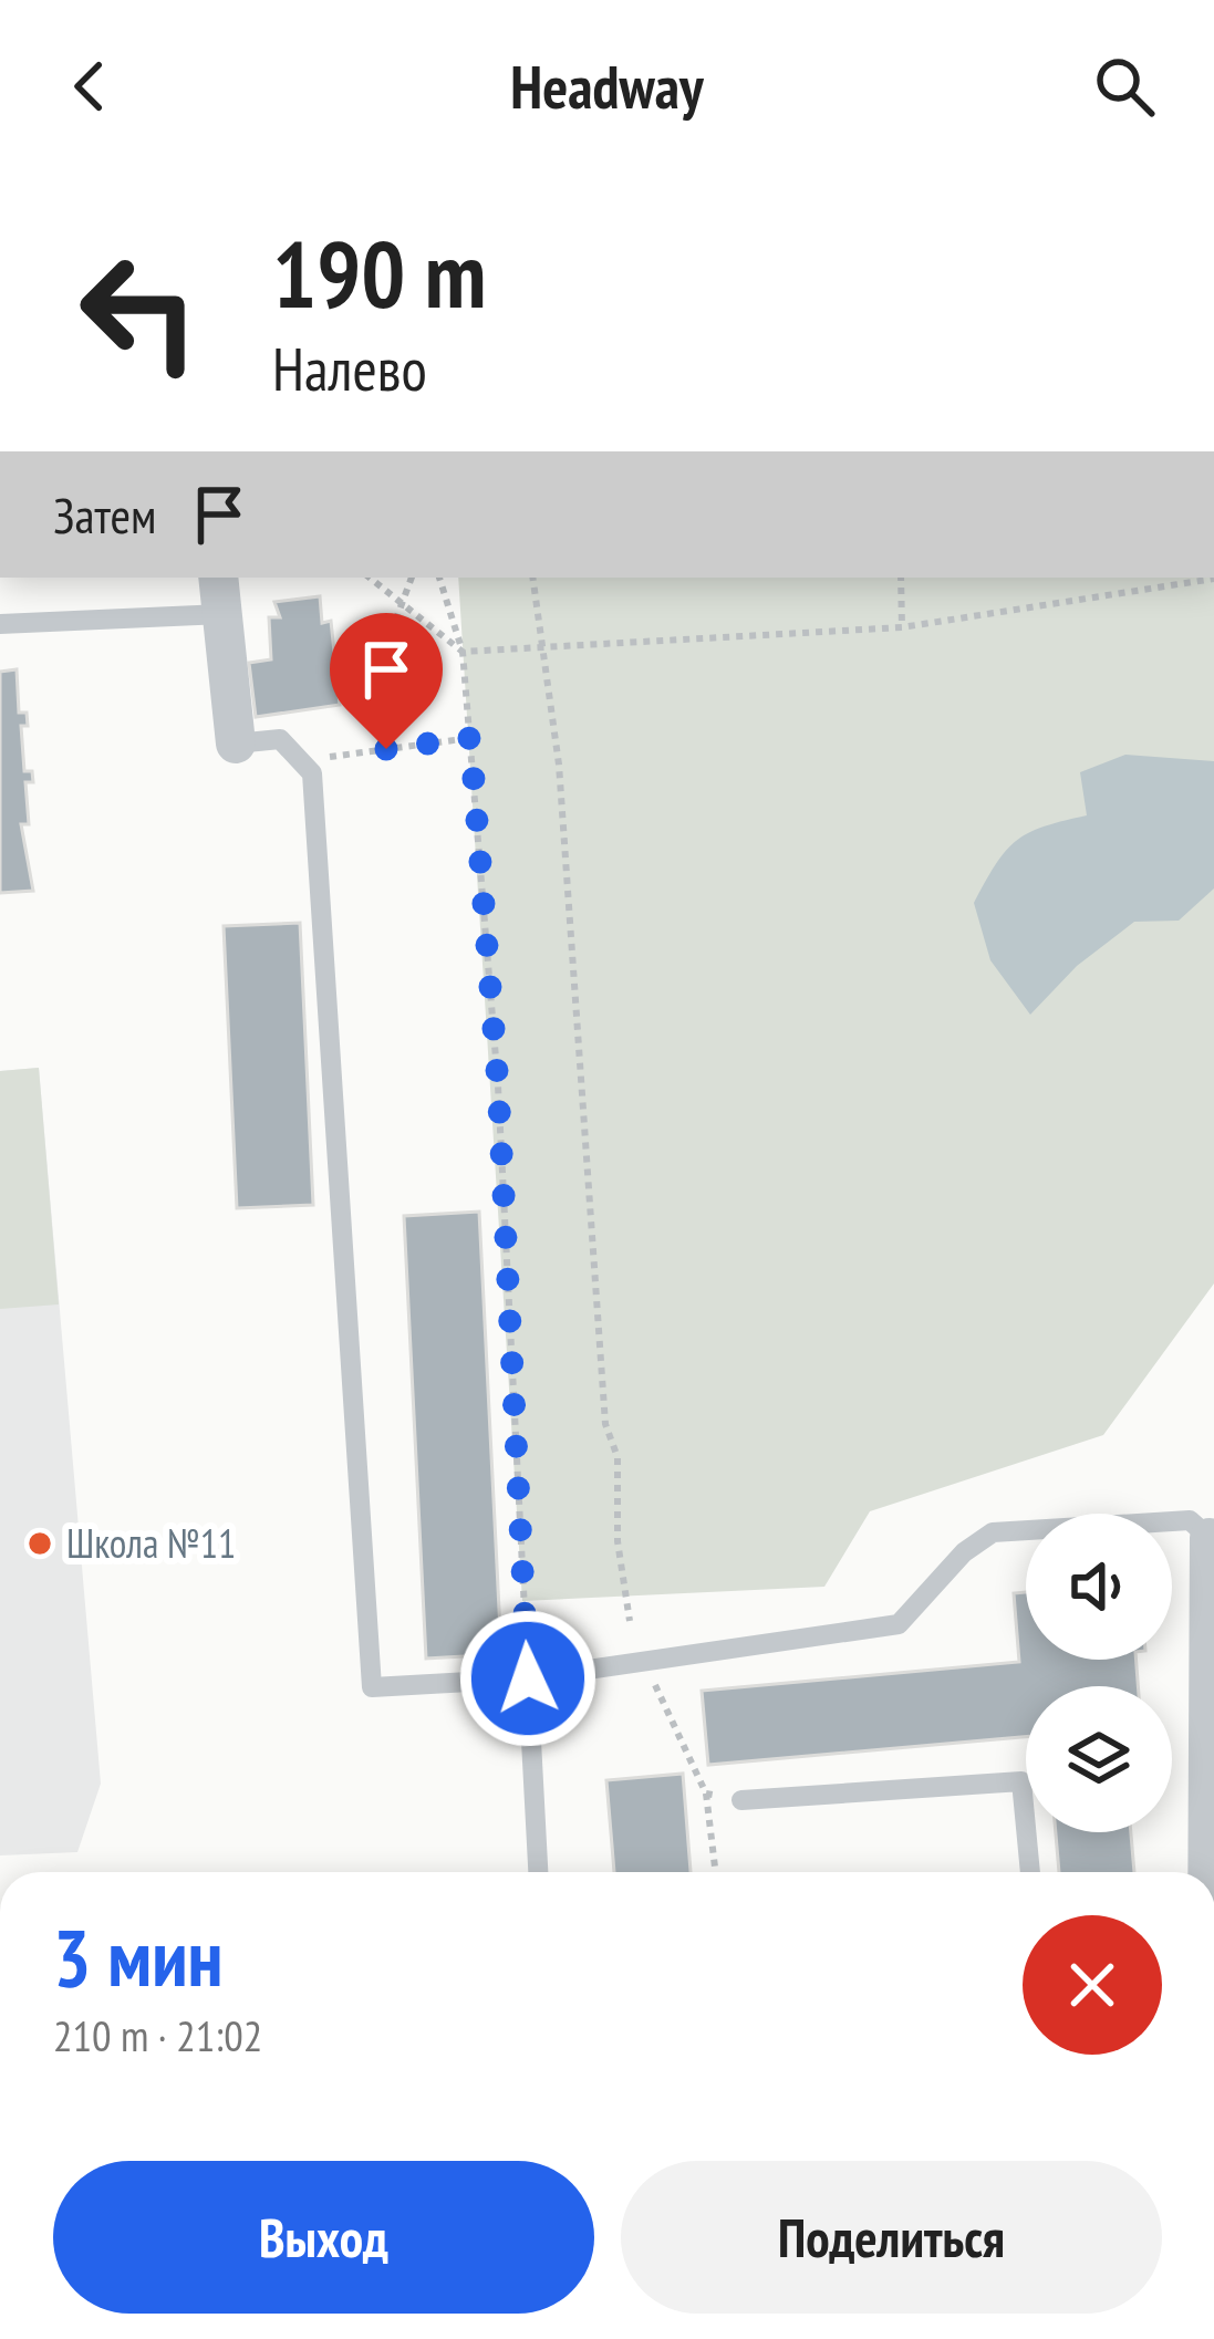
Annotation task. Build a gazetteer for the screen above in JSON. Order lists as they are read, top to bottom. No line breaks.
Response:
{"places":["Школа №11"],"page":{"header":"Headway","turn":["190 m","Налево"],"then":"Затем","heading":["3 мин","210 m · 21:02"],"buttons":["Выход","Поделиться"]}}
